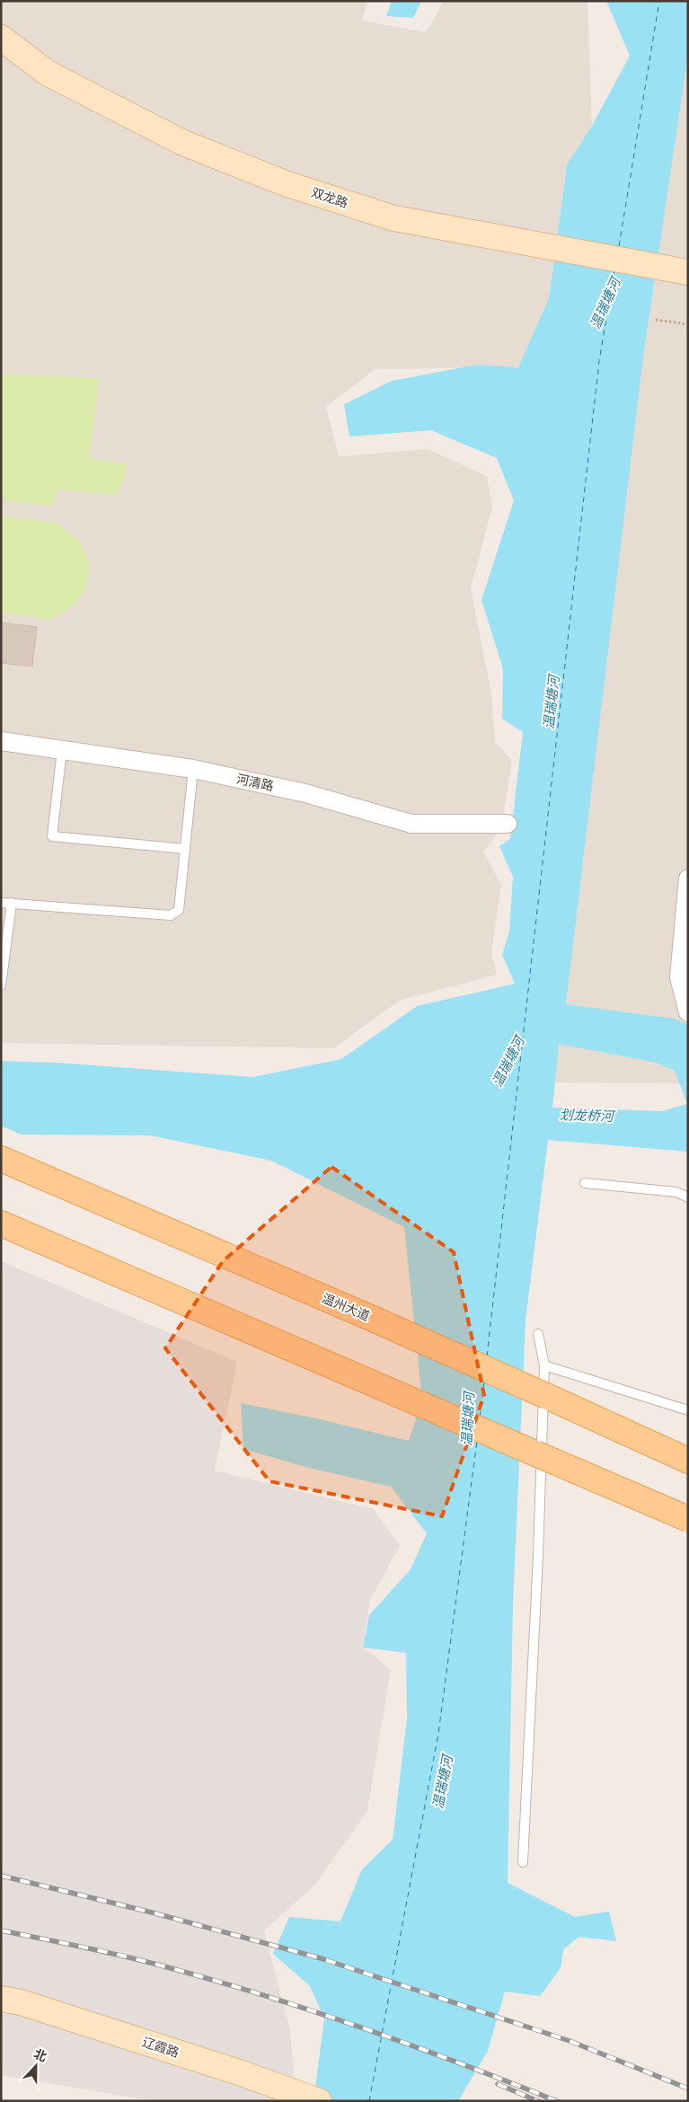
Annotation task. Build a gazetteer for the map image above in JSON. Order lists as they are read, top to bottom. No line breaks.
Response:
{"streets":{"main road":["双龙路","温州大道","辽霞路"],"street":["河清路"]},"water":["温瑞塘河","划龙桥河"],"north":"top"}
